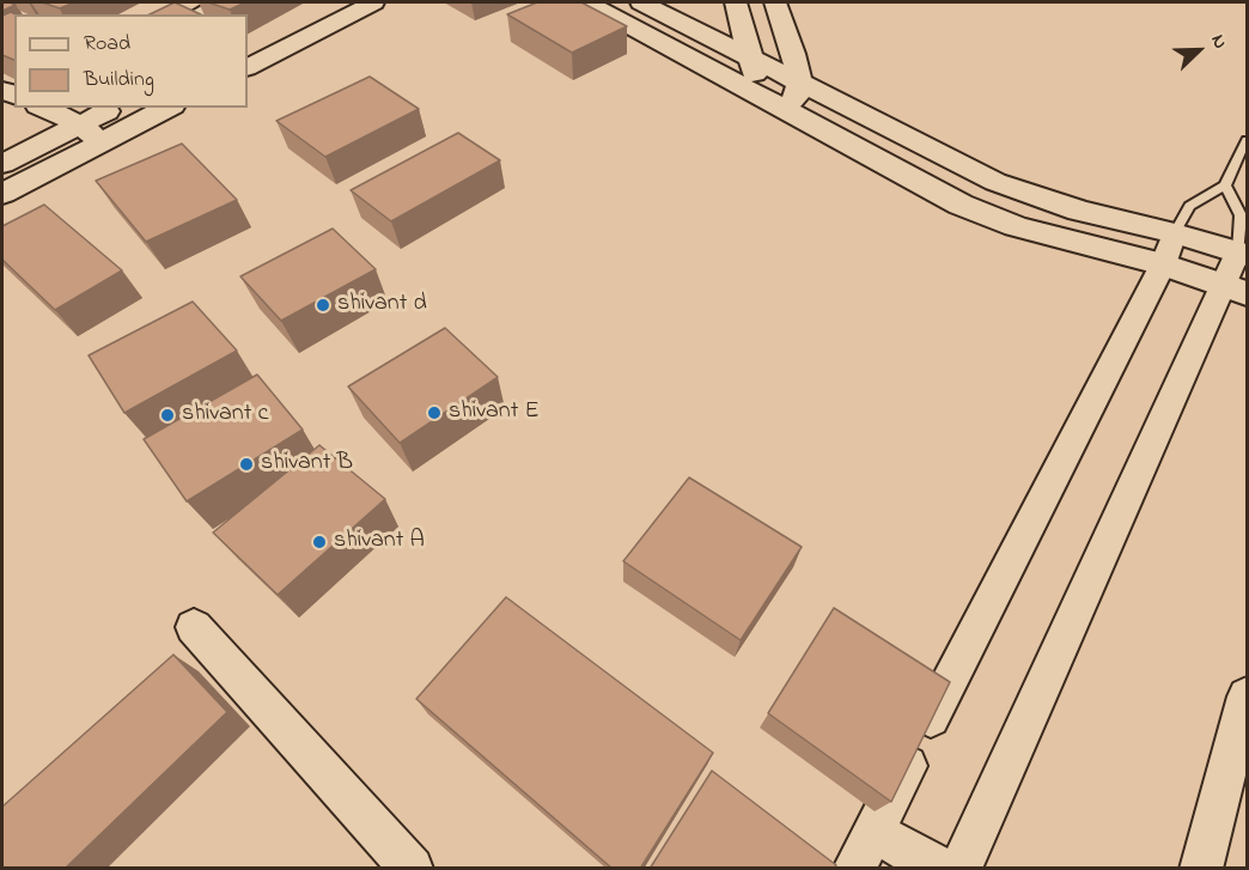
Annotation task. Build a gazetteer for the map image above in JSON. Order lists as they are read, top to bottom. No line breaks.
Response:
{"places":["shivant d","shivant E","shivant c","shivant B","shivant A"],"legend":["Road","Building"],"north":"top right"}
